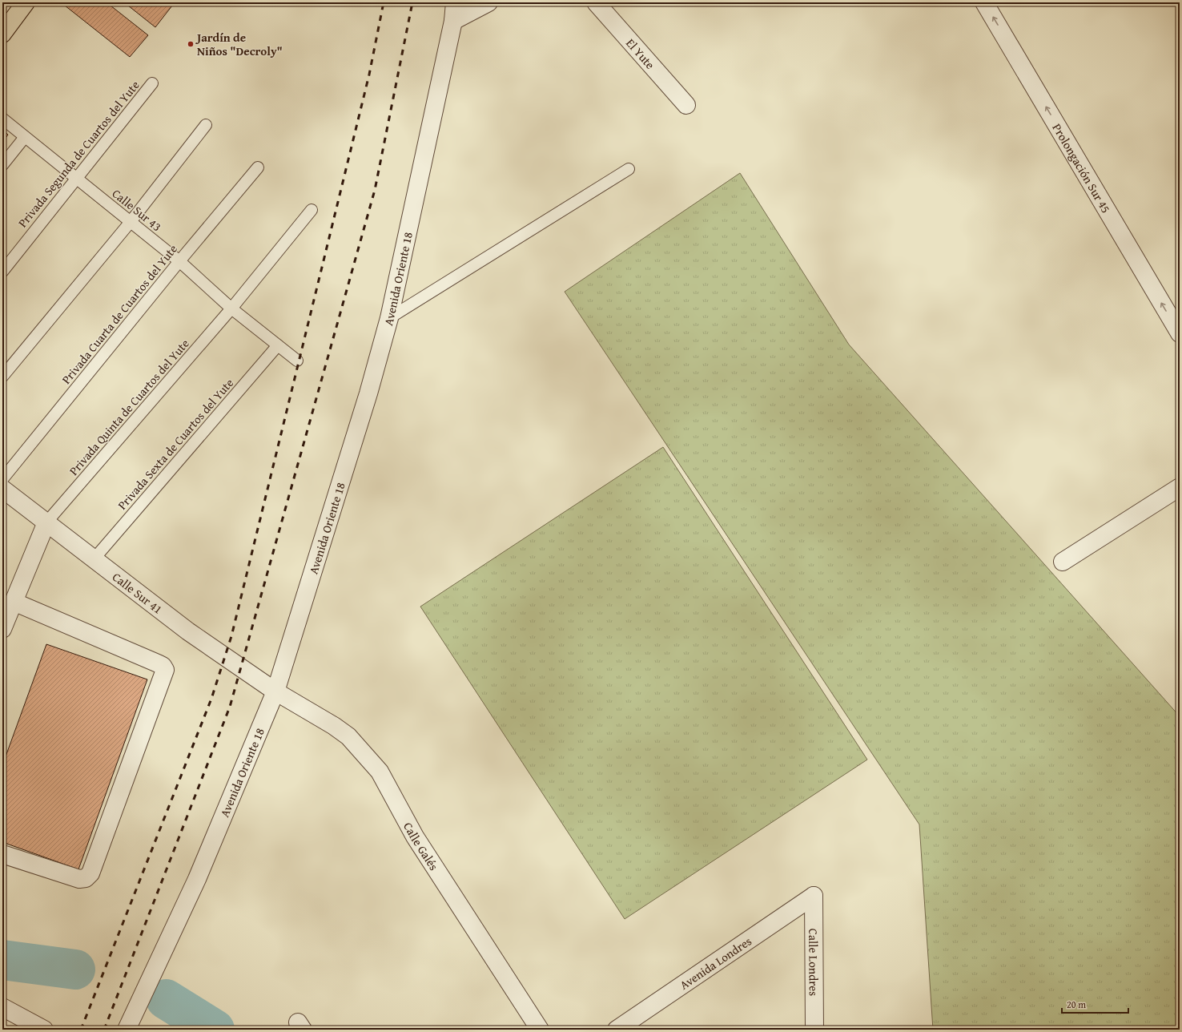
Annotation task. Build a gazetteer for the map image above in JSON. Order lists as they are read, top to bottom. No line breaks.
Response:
{"streets":{"street":["El Yute","Prolongación Sur 45","Avenida Oriente 18","Calle Sur 41","Calle Galés","Avenida Londres","Calle Londres"],"lane":["Privada Segunda de Cuartos del Yute","Calle Sur 43","Privada Cuarta de Cuartos del Yute","Privada Quinta de Cuartos del Yute","Privada Sexta de Cuartos del Yute"]},"crossings":[["Privada Segunda de Cuartos del Yute","Calle Sur 43"],["Calle Sur 43","Privada Cuarta de Cuartos del Yute"],["Calle Sur 43","Privada Quinta de Cuartos del Yute"],["Calle Sur 43","Privada Sexta de Cuartos del Yute"],["Avenida Oriente 18","Calle Sur 41"],["Avenida Oriente 18","Calle Galés"],["Privada Quinta de Cuartos del Yute","Calle Sur 41"],["Privada Sexta de Cuartos del Yute","Calle Sur 41"],["Calle Sur 41","Calle Galés"],["Avenida Londres","Calle Londres"]],"one_way":["Prolongación Sur 45"],"places":["Jardín de Niños \"Decroly\""],"scale_bar":"20 m"}
